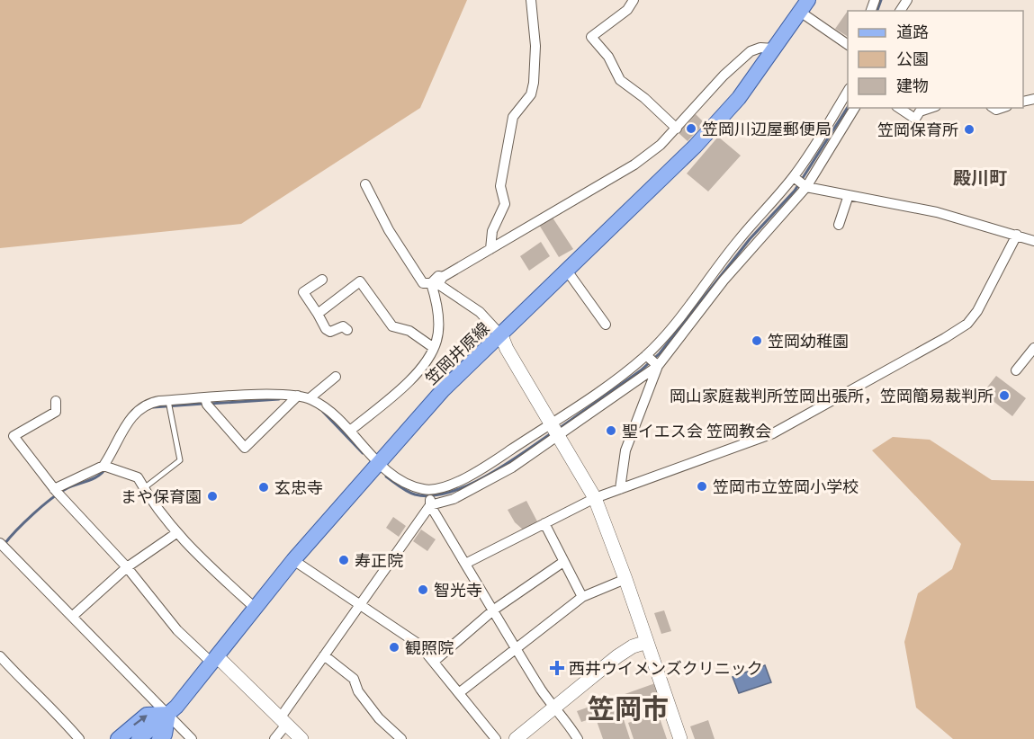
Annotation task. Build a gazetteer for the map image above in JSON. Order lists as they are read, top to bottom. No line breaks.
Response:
{"streets":{"main road":["笠岡井原線"]},"districts":["殿川町","笠岡市"],"places":{"other":["笠岡川辺屋郵便局","笠岡保育所","笠岡幼稚園","岡山家庭裁判所笠岡出張所，笠岡簡易裁判所","聖イエス会 笠岡教会","笠岡市立笠岡小学校","玄忠寺","まや保育園","寿正院","智光寺","観照院"],"health":["西井ウイメンズクリニック"]},"legend":["道路","公園","建物"]}
